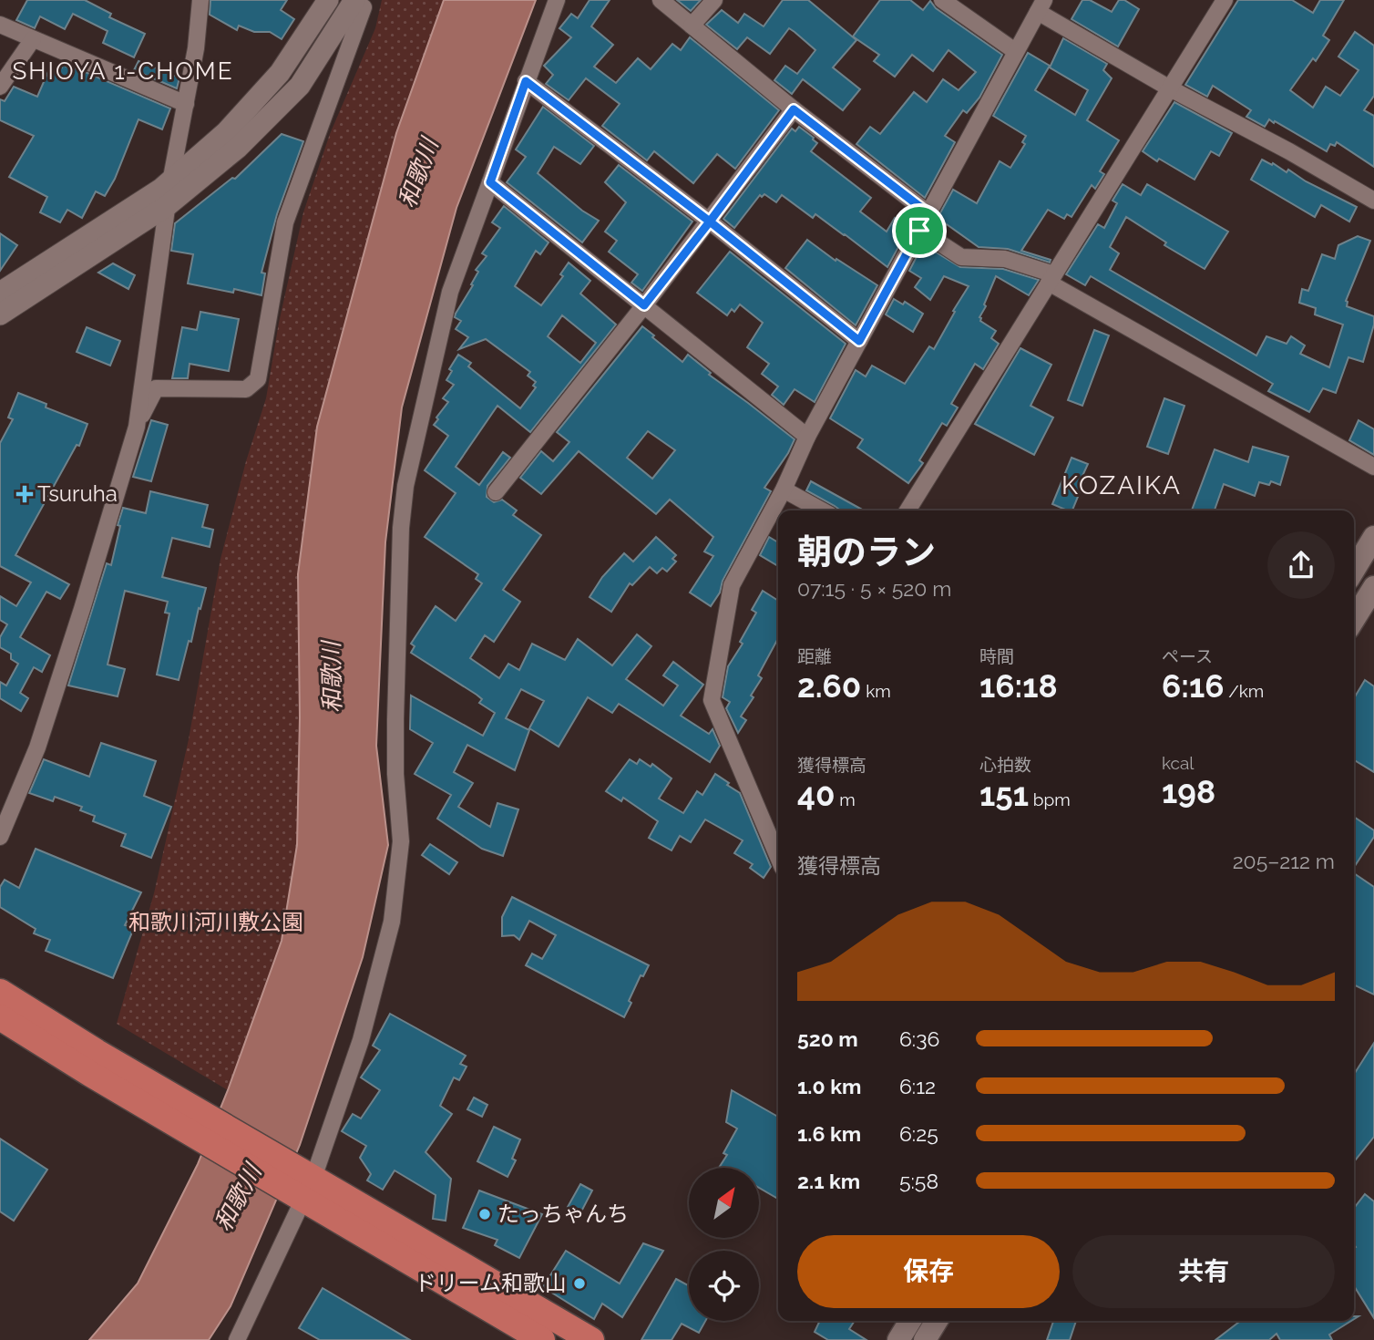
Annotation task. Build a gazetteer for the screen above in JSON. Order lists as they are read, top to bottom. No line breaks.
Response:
{"districts":["SHIOYA 1-CHOME","KOZAIKA"],"water":["和歌川"],"parks":["和歌川河川敷公園"],"places":{"health":["Tsuruha"],"other":["たっちゃんち","ドリーム和歌山"]},"north":"top right","page":{"heading":["朝のラン","07:15 · 5 × 520 m"],"stats":[["距離","2.60 km"],["時間","16:18"],["ペース","6:16 /km"],["獲得標高","40 m"],["心拍数","151 bpm"],["kcal","198"]],"chart":["獲得標高","205–212 m"],"list":[{"name":"520 m","note":"6:36"},{"name":"1.0 km","note":"6:12"},{"name":"1.6 km","note":"6:25"},{"name":"2.1 km","note":"5:58"}],"buttons":["保存","共有"]}}
